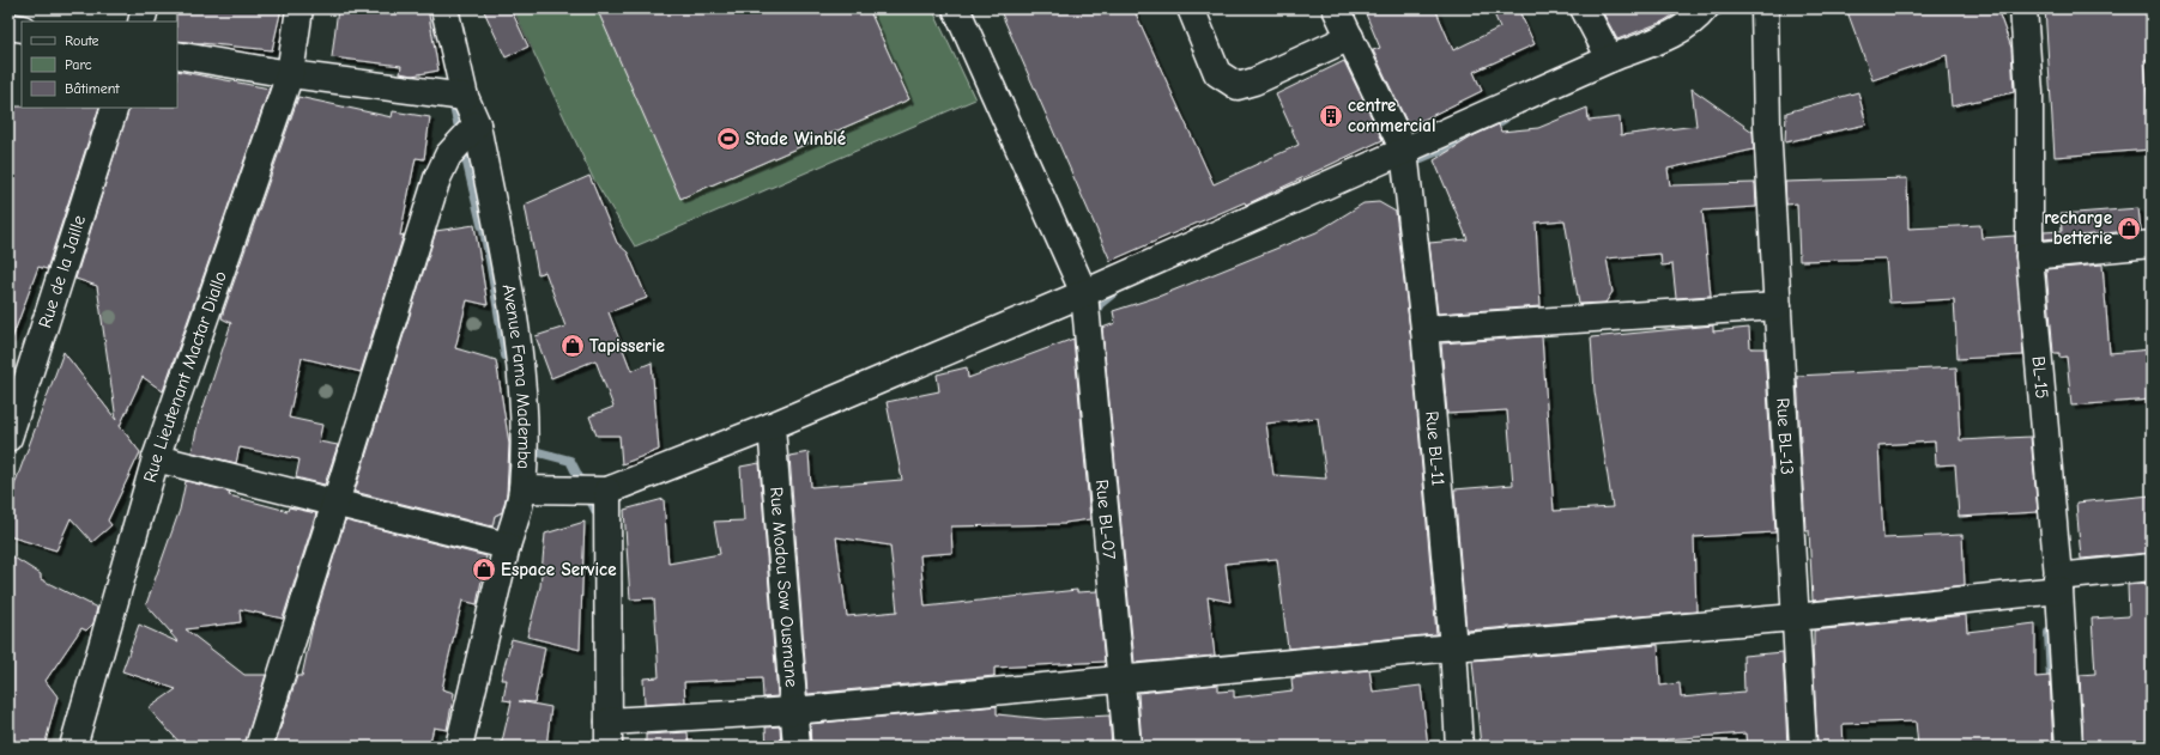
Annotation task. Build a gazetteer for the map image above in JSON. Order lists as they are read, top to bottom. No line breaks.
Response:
{"streets":{"street":["Rue de la Jaille","Rue Lieutenant Mactar Diallo","Avenue Fama Mademba","BL-15","Rue BL-13","Rue BL-11","Rue BL-07","Rue Modou Sow Ousmane"]},"places":{"building":["centre commercial"],"sports":["Stade Winblé"],"shop":["recharge betterie","Tapisserie","Espace Service"]},"legend":["Route","Parc","Bâtiment"]}
